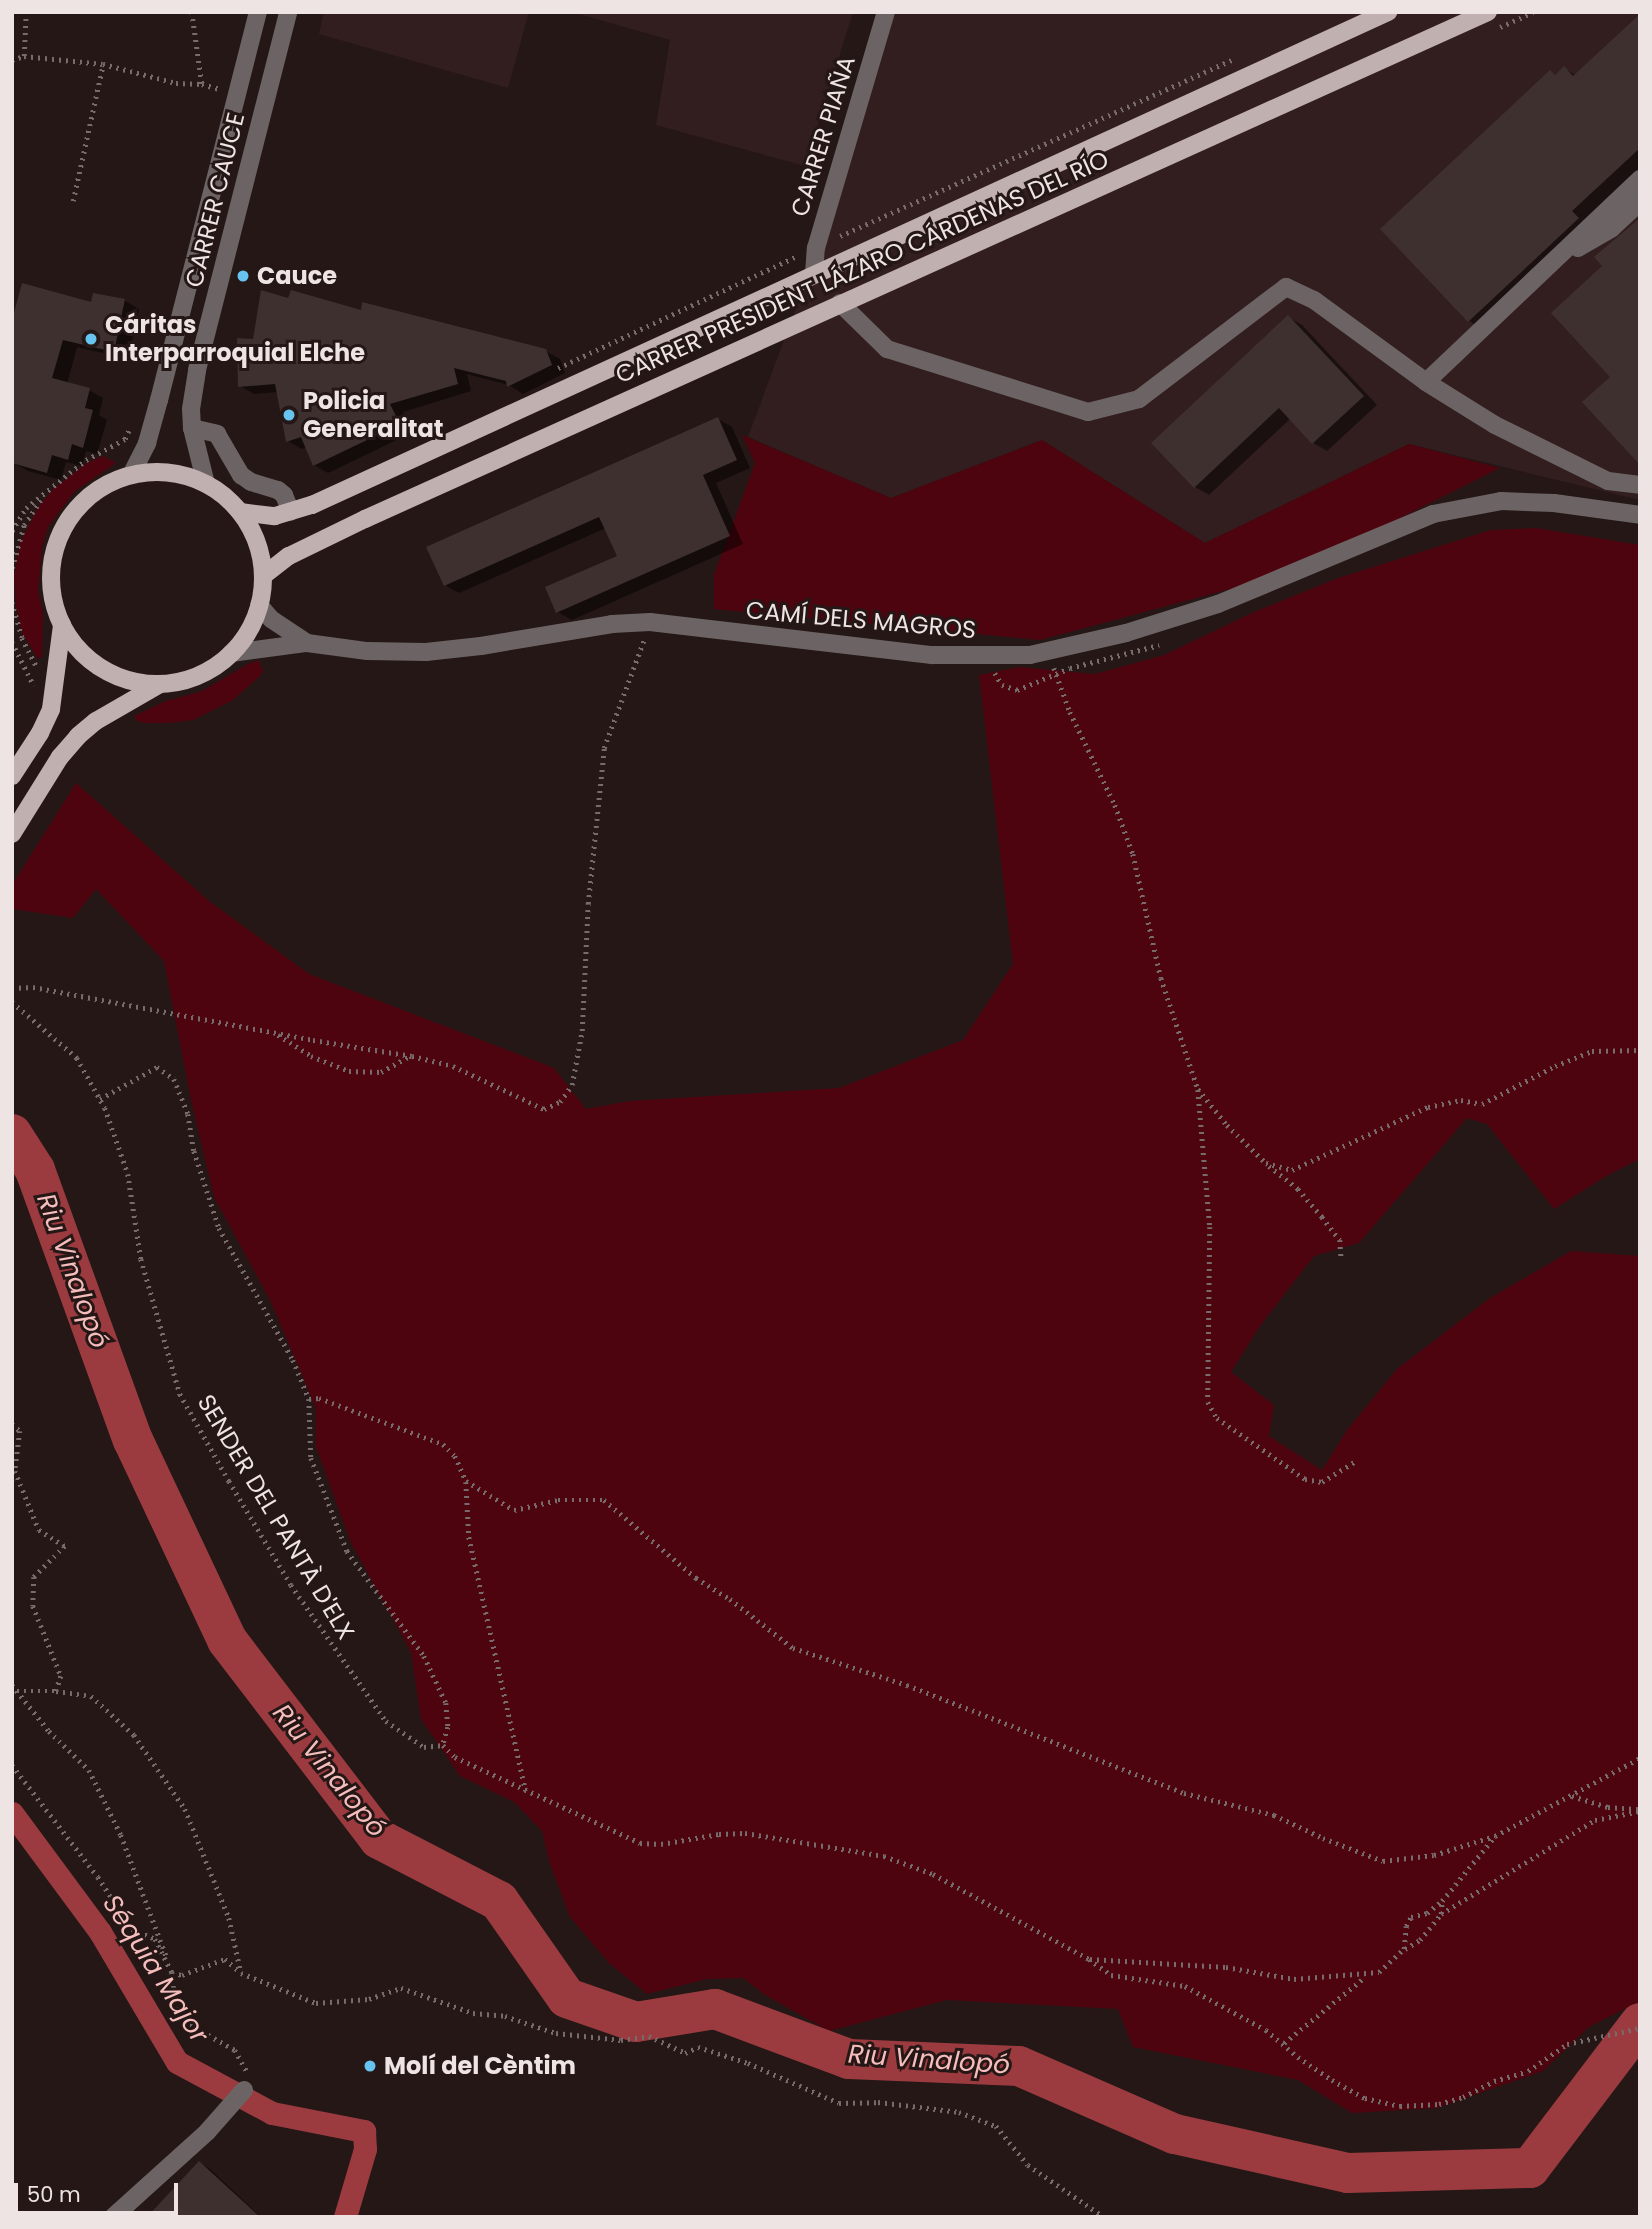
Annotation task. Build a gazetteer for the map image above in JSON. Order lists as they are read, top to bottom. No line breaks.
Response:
{"streets":{"main road":["CARRER PRESIDENT LÁZARO CÁRDENAS DEL RÍO"],"street":["CARRER PIAÑA","CARRER CAUCE","CAMÍ DELS MAGROS"],"path":["SENDER DEL PANTÀ D'ELX"]},"crossings":[["CARRER PIAÑA","CARRER PRESIDENT LÁZARO CÁRDENAS DEL RÍO"],["CARRER CAUCE","CARRER PRESIDENT LÁZARO CÁRDENAS DEL RÍO"],["CARRER CAUCE","CAMÍ DELS MAGROS"],["CARRER PRESIDENT LÁZARO CÁRDENAS DEL RÍO","CAMÍ DELS MAGROS"]],"water":["Riu Vinalopó","Séquia Major"],"places":["Cauce","Cáritas Interparroquial Elche","Policia Generalitat","Molí del Cèntim"],"scale_bar":"50 m"}
